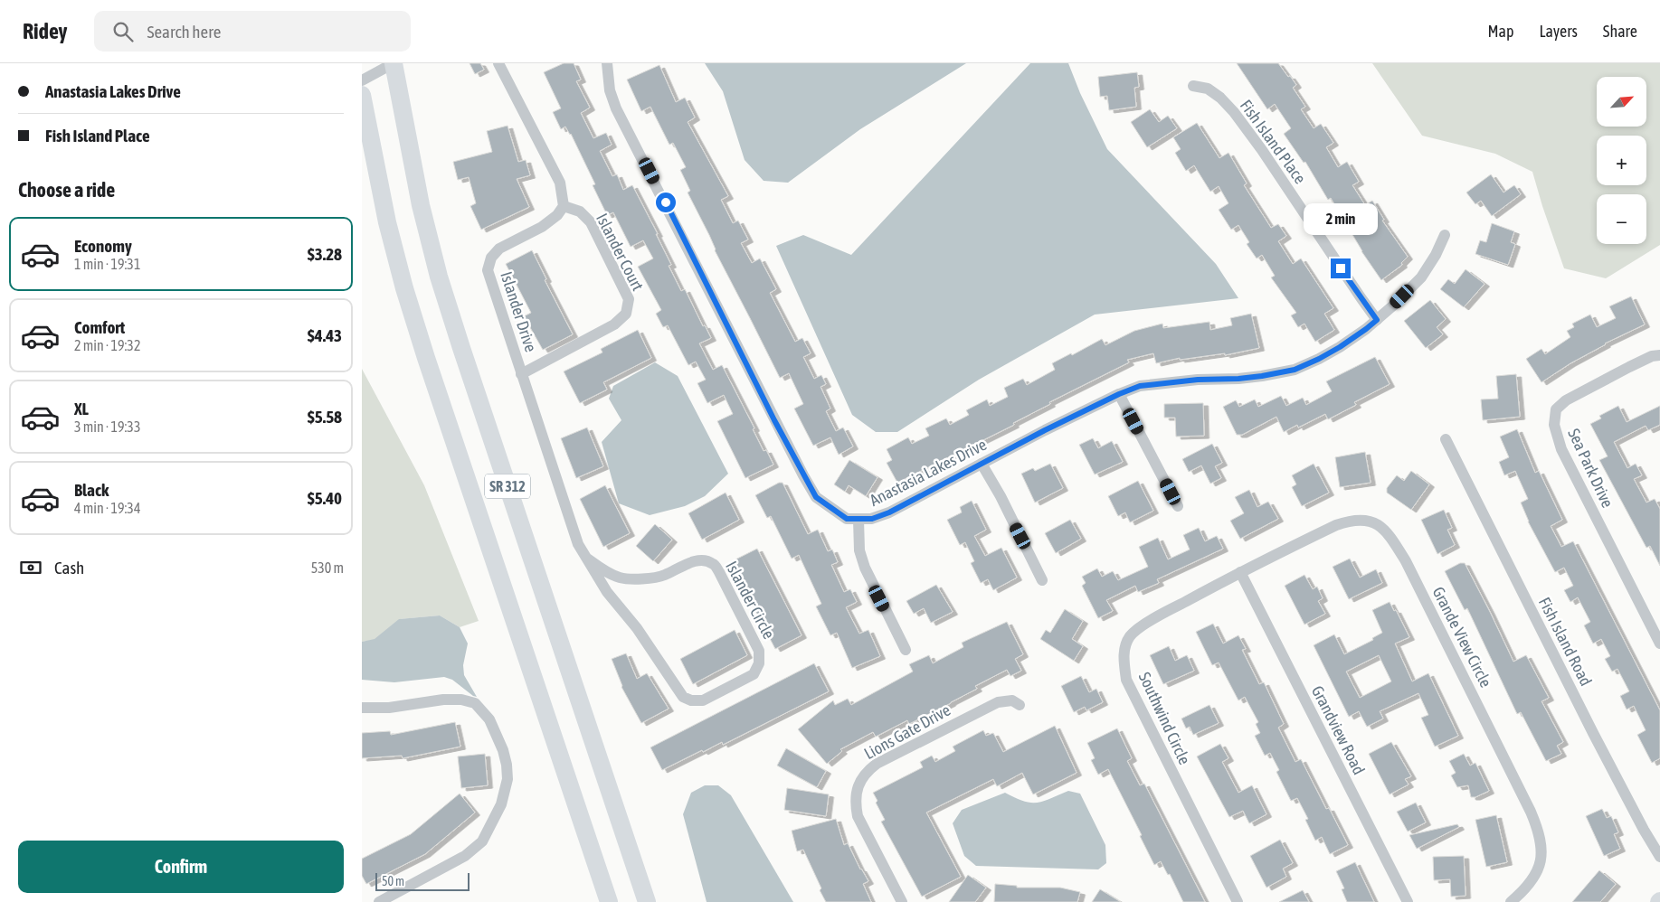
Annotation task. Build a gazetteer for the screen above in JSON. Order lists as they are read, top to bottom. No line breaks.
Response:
{"streets":{"main road":["SR 312"],"street":["Fish Island Place","Islander Court","Islander Drive","Sea Park Drive","Anastasia Lakes Drive","Islander Circle","Grande View Circle","Fish Island Road","Southwind Circle","Grandview Road","Lions Gate Drive"]},"crossings":[["Fish Island Place","Anastasia Lakes Drive"],["Islander Court","Islander Drive"],["Islander Drive","Islander Circle"],["Grande View Circle","Southwind Circle"],["Grande View Circle","Grandview Road"],["Southwind Circle","Grandview Road"]],"scale_bar":"50 m","north":"top right","page":{"header":"Ridey","search":"Search here","nav":["Map","Layers","Share"],"banner":["Anastasia Lakes Drive","Fish Island Place"],"map_buttons":["+","−"],"heading":"Choose a ride","bubble":"2 min","list":[{"name":"Economy","note":"1 min · 19:31","value":"$3.28"},{"name":"Comfort","note":"2 min · 19:32","value":"$4.43"},{"name":"XL","note":"3 min · 19:33","value":"$5.58"},{"name":"Black","note":"4 min · 19:34","value":"$5.40"}],"pay":["Cash","530 m"],"buttons":"Confirm","scale":"50 m"}}
